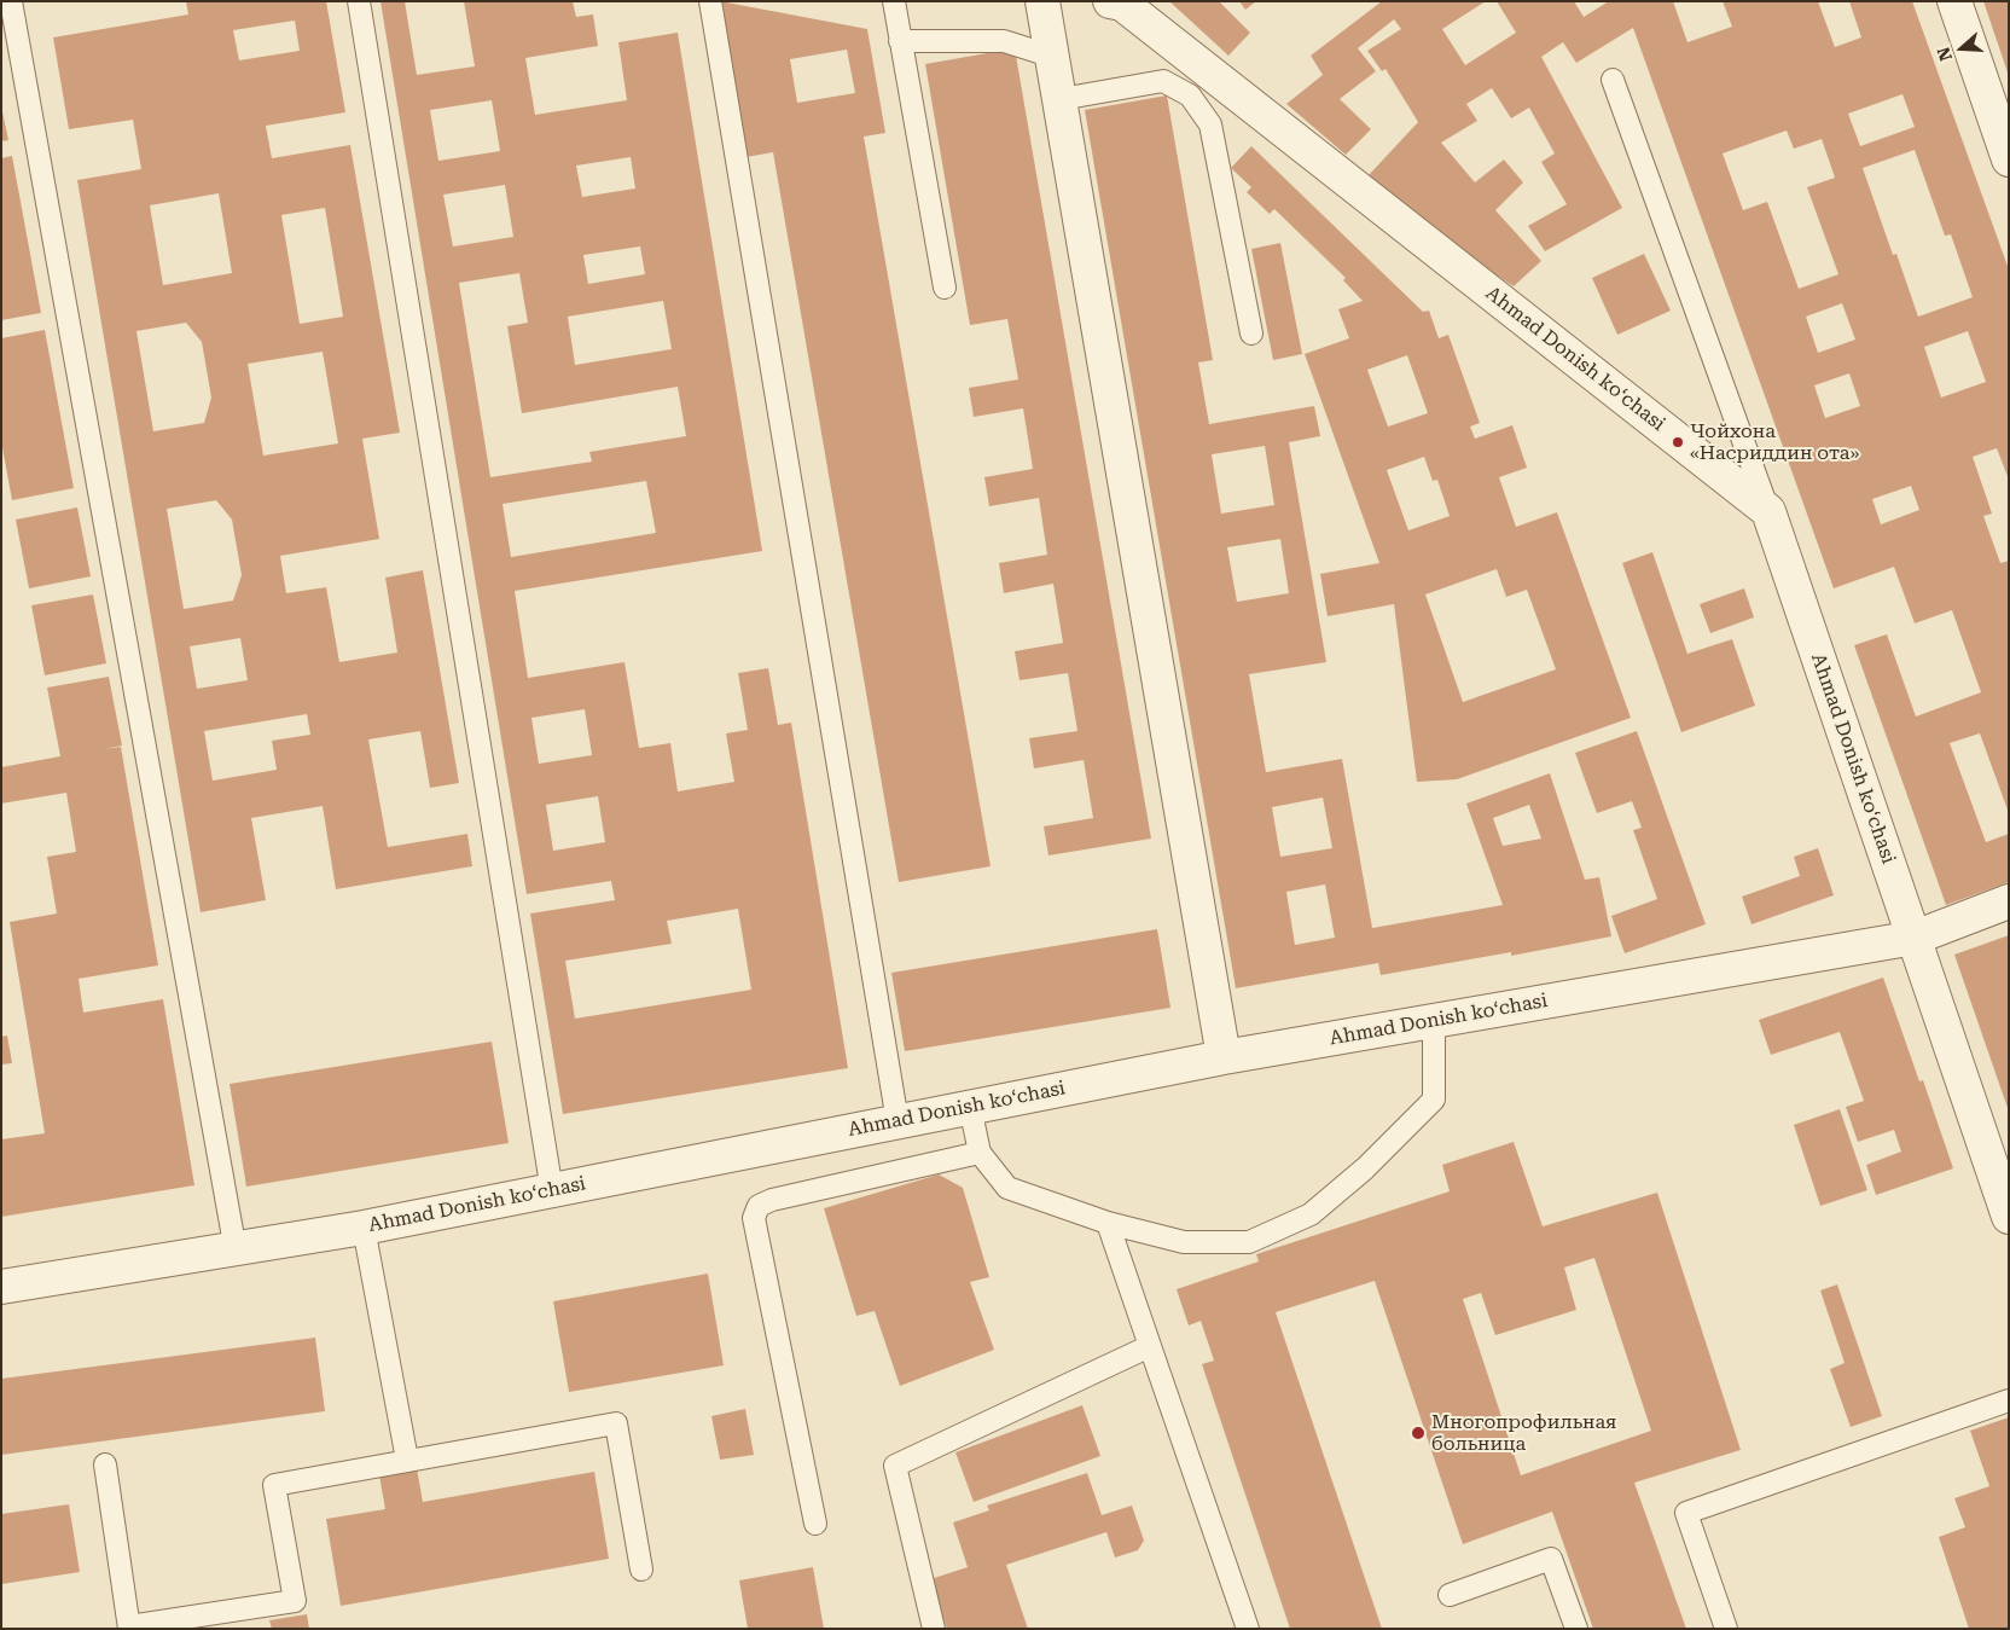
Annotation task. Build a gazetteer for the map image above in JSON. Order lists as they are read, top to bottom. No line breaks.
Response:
{"streets":{"street":["Ahmad Donish koʻchasi"]},"places":["Чойхона «Насриддин ота»","Многопрофильная больница"],"north":"left"}
